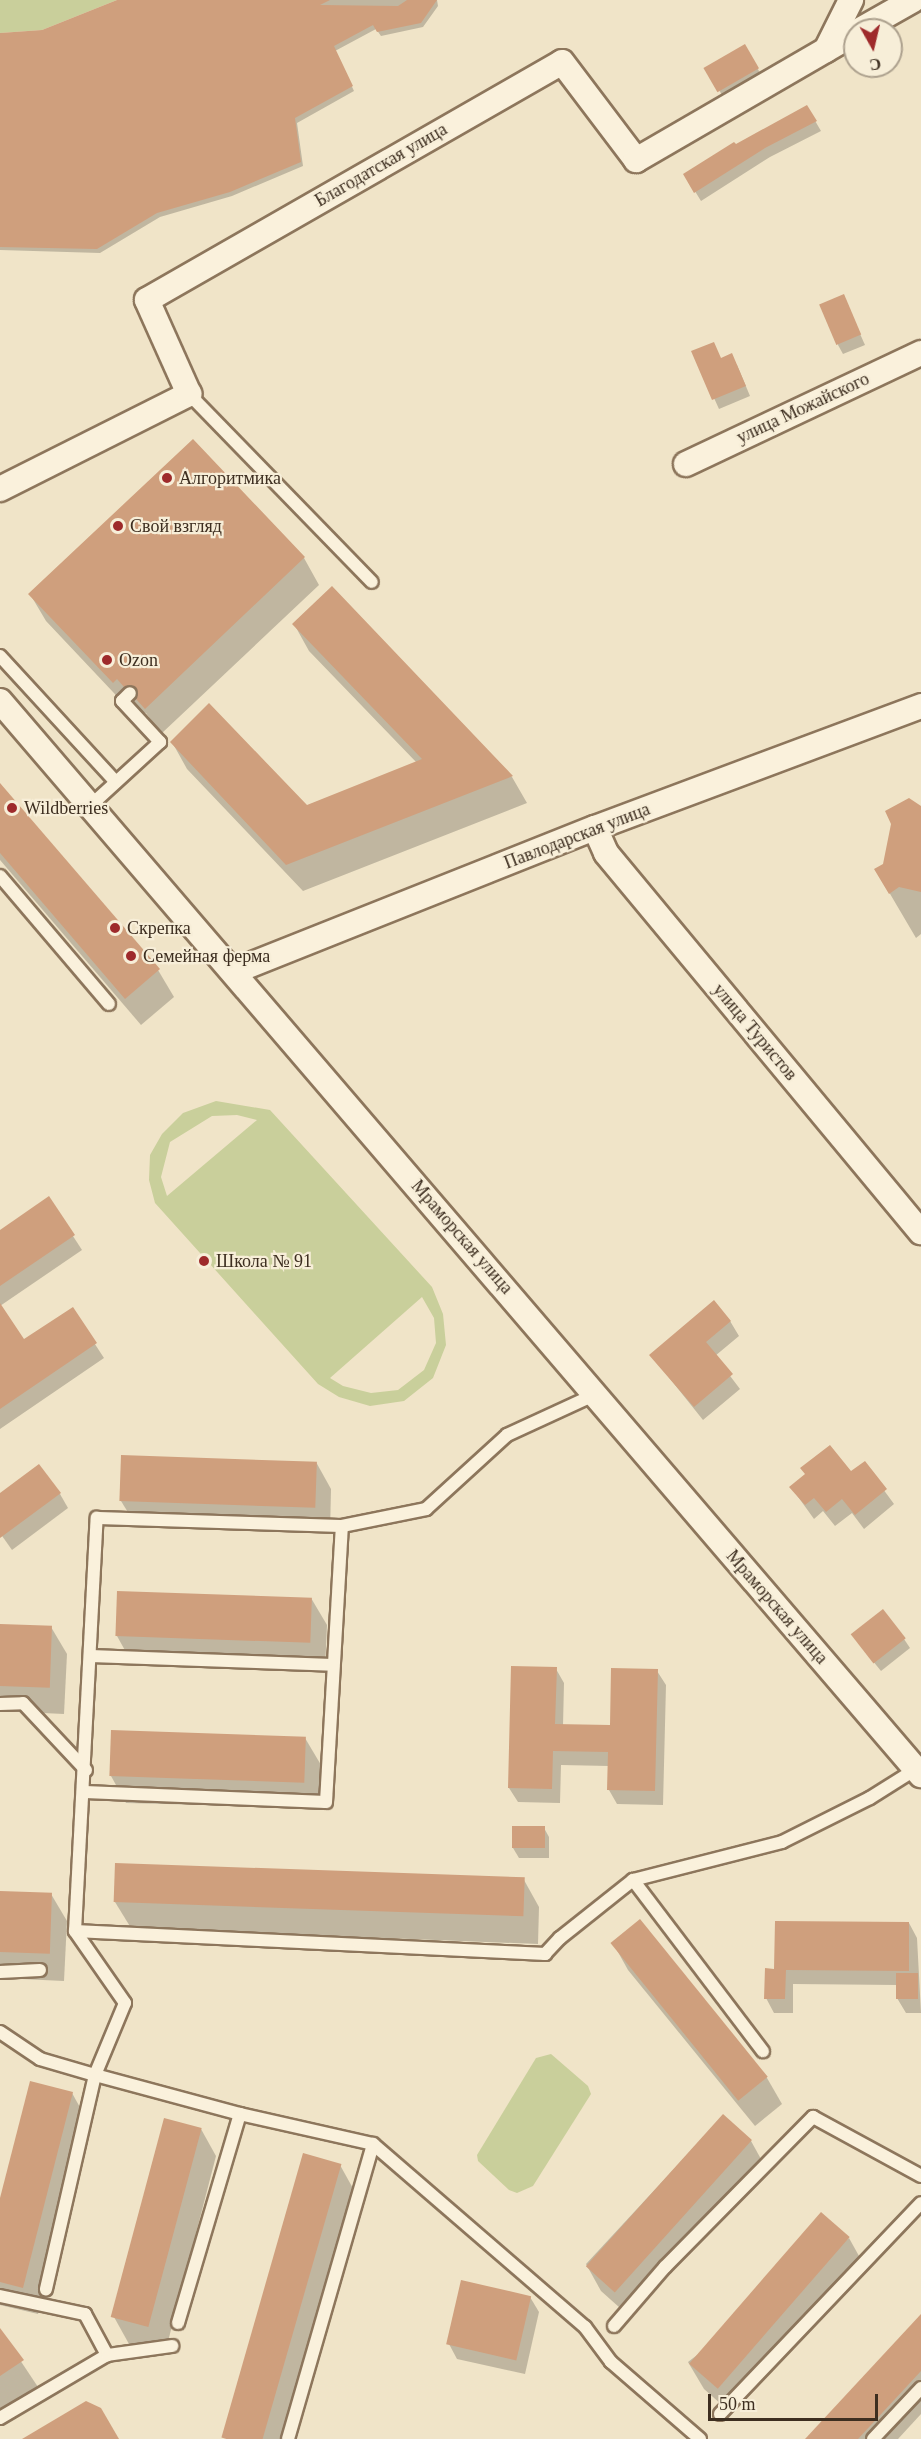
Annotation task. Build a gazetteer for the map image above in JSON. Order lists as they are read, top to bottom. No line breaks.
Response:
{"streets":{"street":["Благодатская улица","улица Можайского","Павлодарская улица","улица Туристов","Мраморская улица"]},"crossings":[["Павлодарская улица","улица Туристов"],["Павлодарская улица","Мраморская улица"]],"places":["Алгоритмика","Свой взгляд","Ozon","Wildberries","Скрепка","Семейная ферма","Школа № 91"],"scale_bar":"50 m","north":"bottom"}
